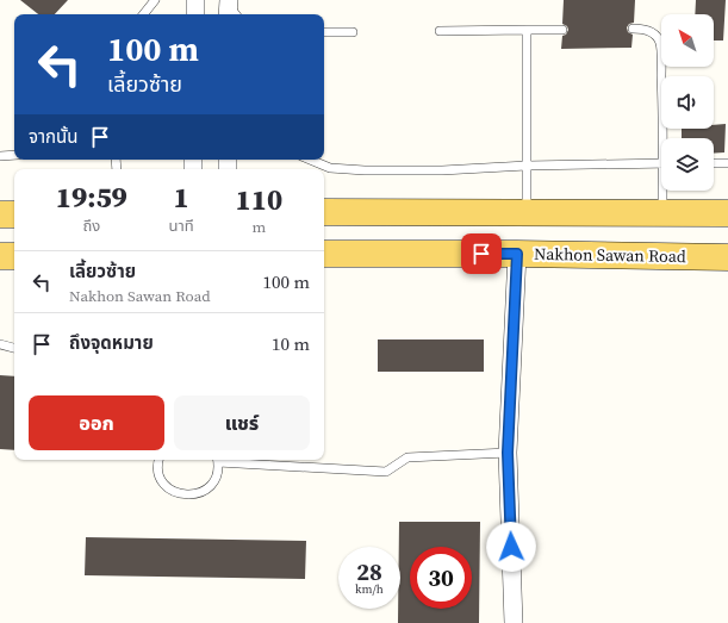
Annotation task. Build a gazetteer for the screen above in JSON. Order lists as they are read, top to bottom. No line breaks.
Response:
{"streets":{"main road":["Nakhon Sawan Road"]},"north":"top left","page":{"turn":["100 m","เลี้ยวซ้าย"],"then":"จากนั้น","eta":["19:59","ถึง","1","นาที","110","m"],"list":[{"name":"เลี้ยวซ้าย","note":"Nakhon Sawan Road","value":"100 m"},{"name":"ถึงจุดหมาย","value":"10 m"}],"buttons":["ออก","แชร์"],"speed":"28 km/h","limit":"30"}}
